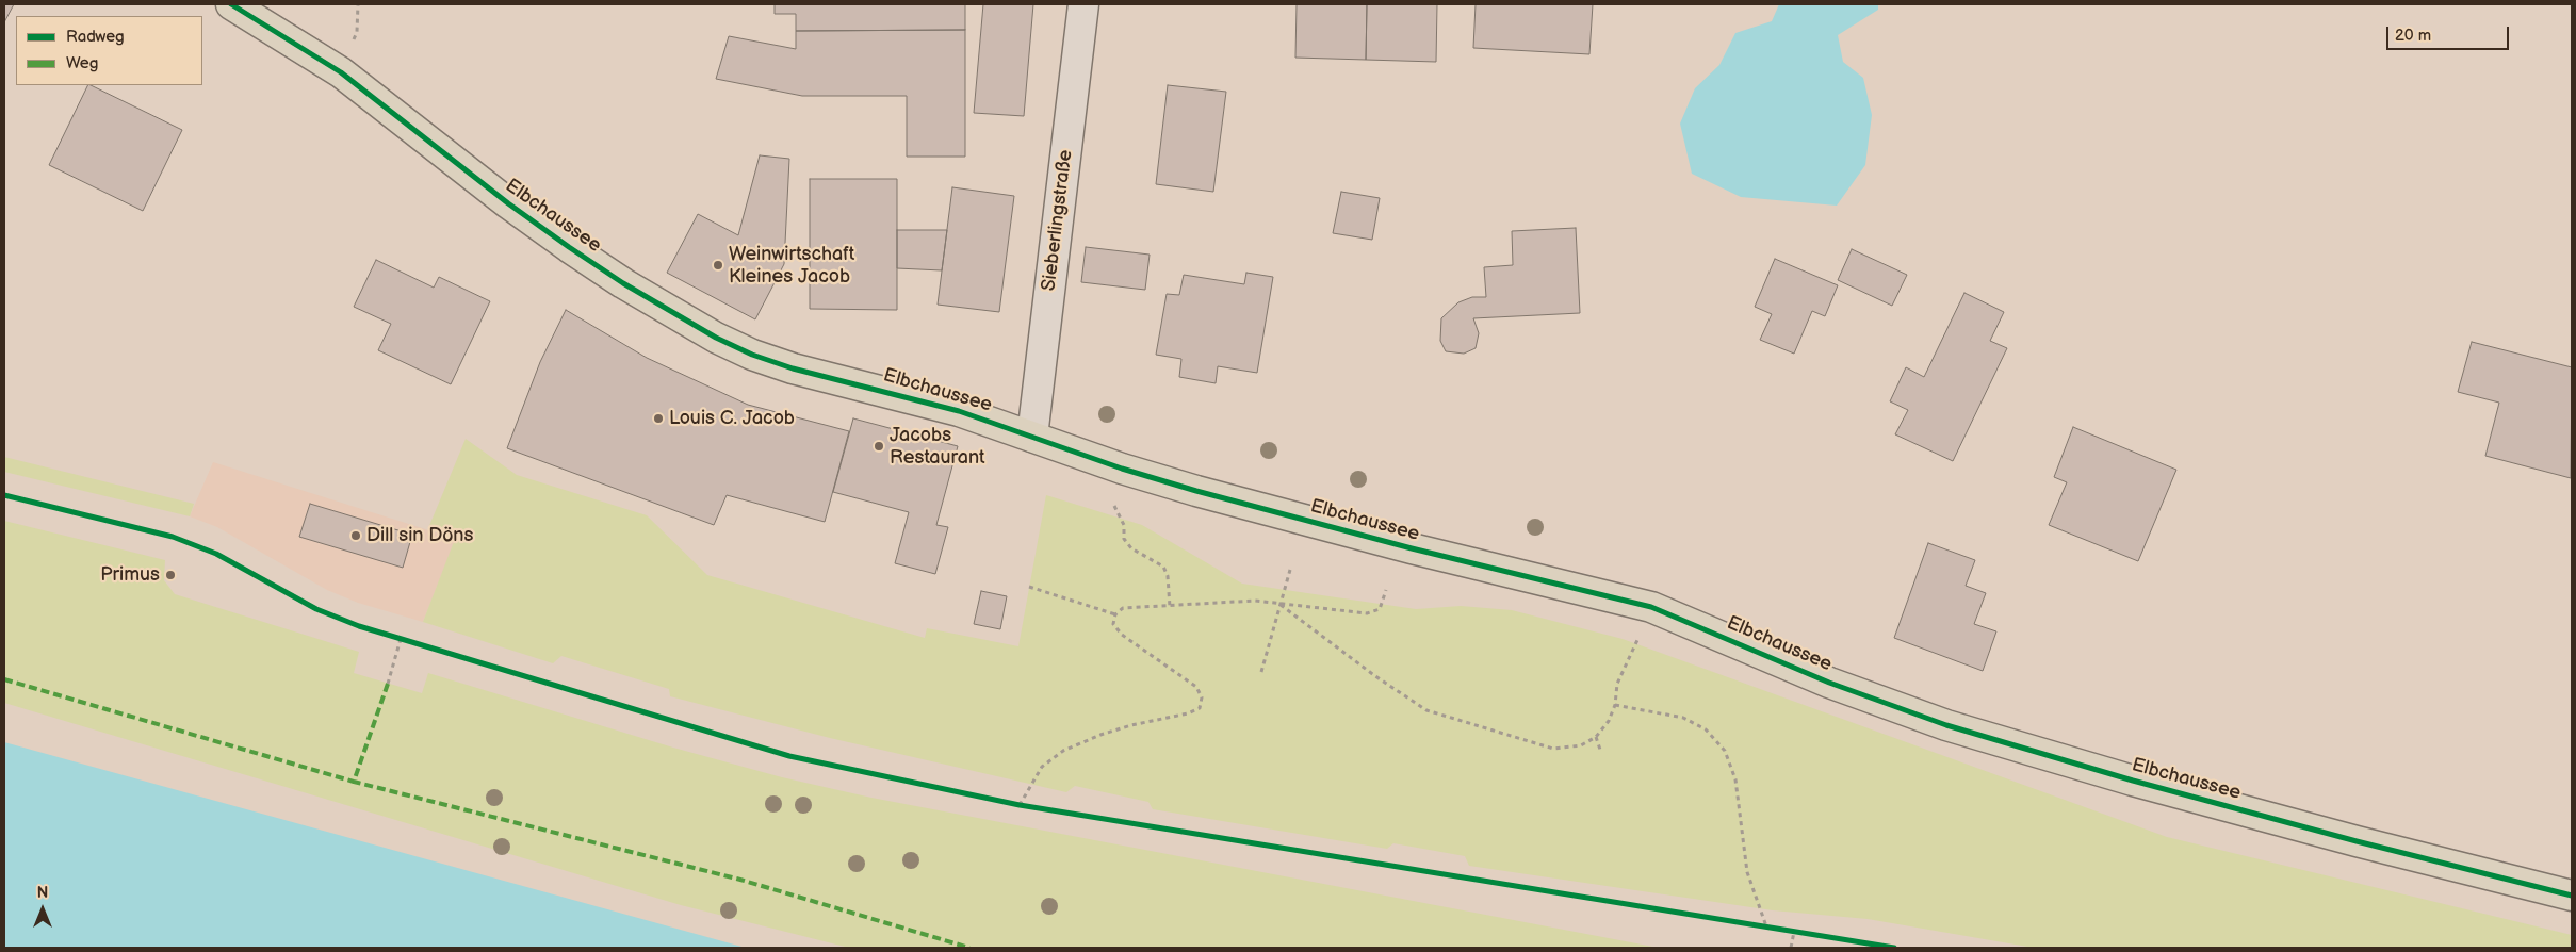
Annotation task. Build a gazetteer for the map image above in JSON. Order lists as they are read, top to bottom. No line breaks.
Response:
{"streets":{"main road":["Elbchaussee"],"street":["Sieberlingstraße"]},"crossings":[["Elbchaussee","Sieberlingstraße"]],"places":["Weinwirtschaft Kleines Jacob","Louis C. Jacob","Jacobs Restaurant","Dill sin Döns","Primus"],"legend":["Radweg","Weg"],"scale_bar":"20 m","north":"top"}
